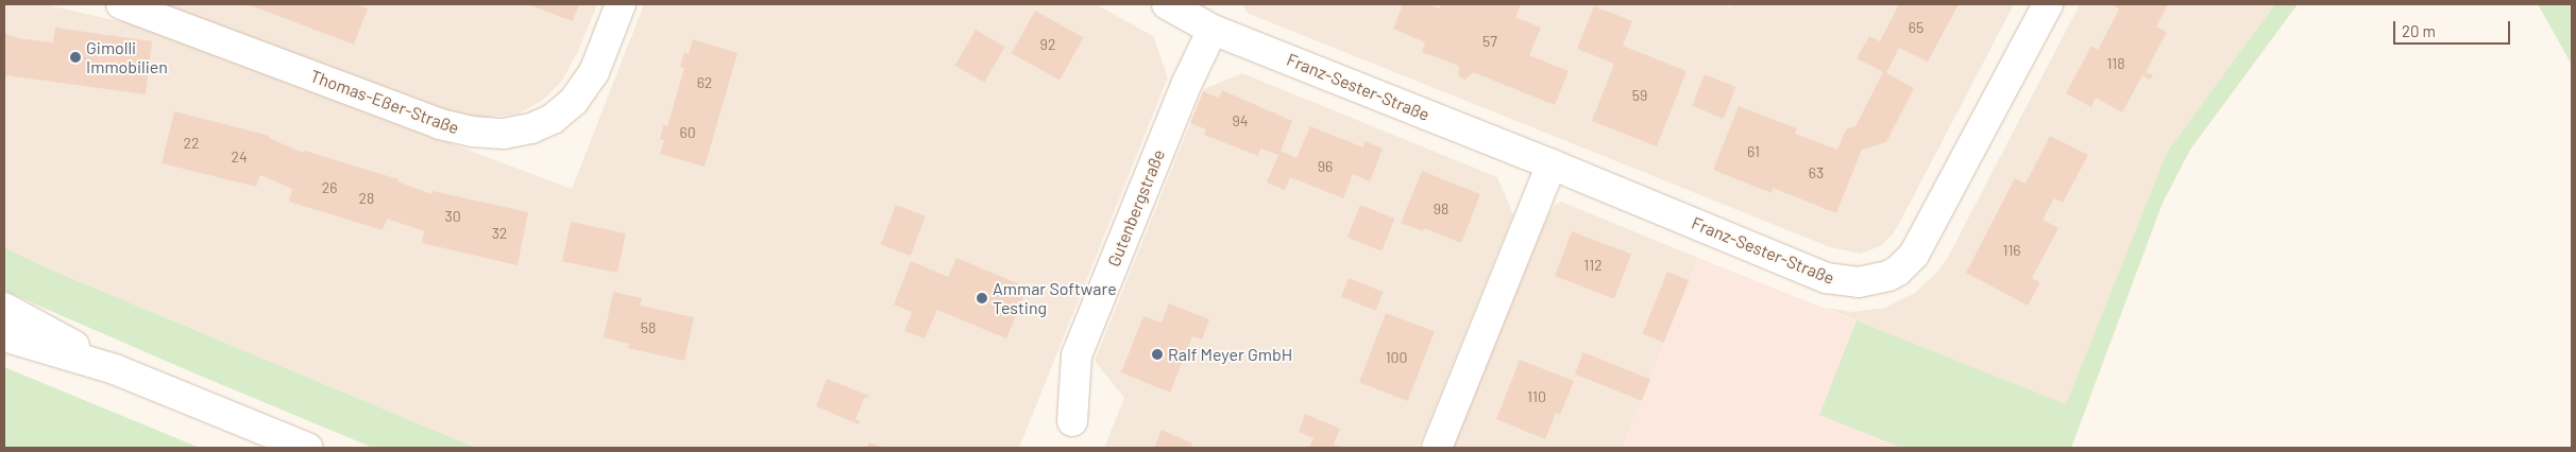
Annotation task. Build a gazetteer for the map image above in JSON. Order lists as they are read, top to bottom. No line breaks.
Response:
{"streets":{"street":["Franz-Sester-Straße","Thomas-Eßer-Straße","Gutenbergstraße"]},"crossings":[["Franz-Sester-Straße","Gutenbergstraße"]],"places":["Gimolli Immobilien","Ammar Software Testing","Ralf Meyer GmbH"],"house_numbers":["65","57","92","118","62","59","94","60","22","61","24","96","63","26","28","98","30","32","116","112","58","100","110"],"scale_bar":"20 m"}
